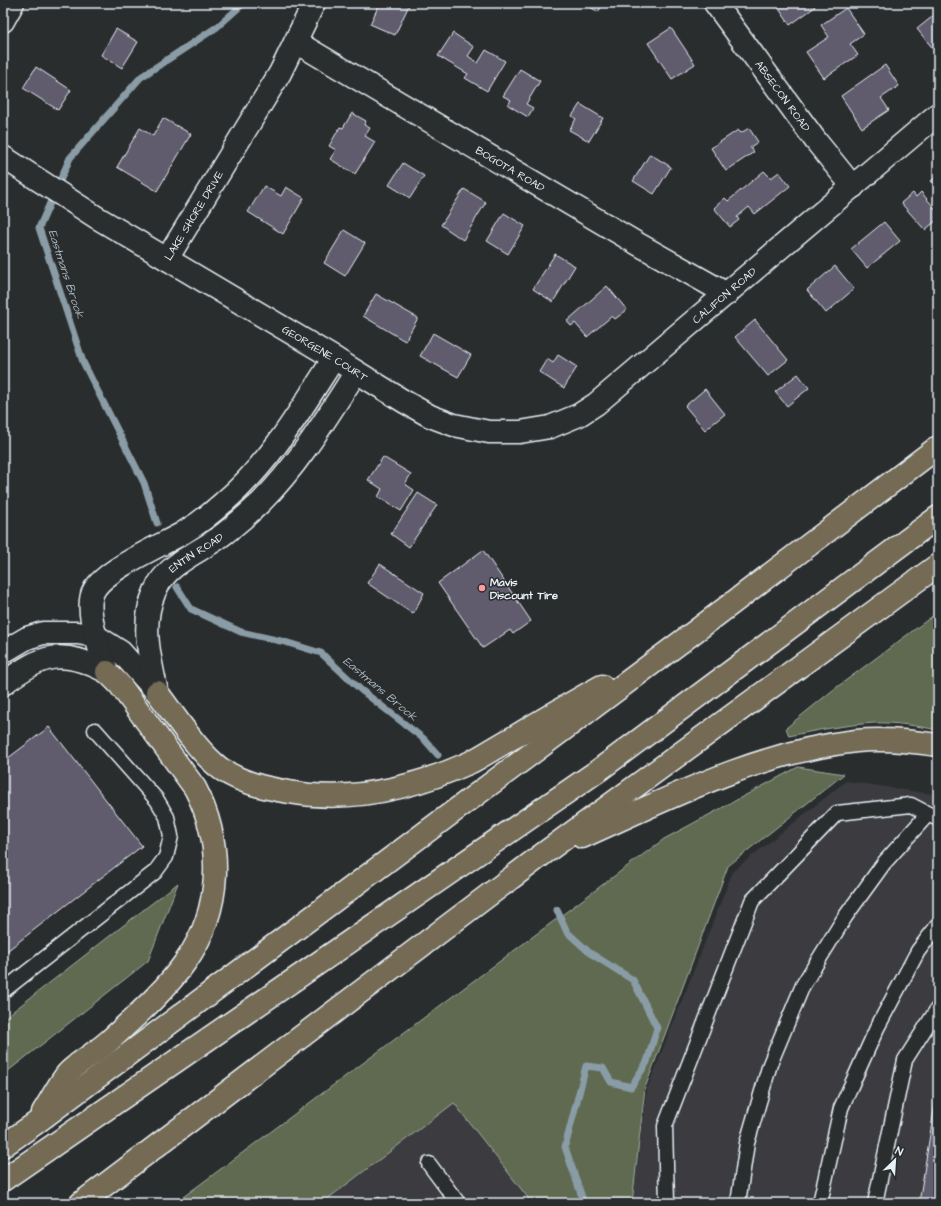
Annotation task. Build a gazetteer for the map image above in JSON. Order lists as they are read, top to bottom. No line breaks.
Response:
{"streets":{"street":["ABSECON ROAD","BOGOTA ROAD","LAKE SHORE DRIVE","CALIFON ROAD","GEORGENE COURT","ENTIN ROAD"]},"crossings":[["ABSECON ROAD","CALIFON ROAD"],["BOGOTA ROAD","LAKE SHORE DRIVE"],["BOGOTA ROAD","CALIFON ROAD"],["LAKE SHORE DRIVE","GEORGENE COURT"],["CALIFON ROAD","GEORGENE COURT"],["GEORGENE COURT","ENTIN ROAD"]],"water":["Eastmans Brook"],"places":["Mavis Discount Tire"],"north":"top right"}
